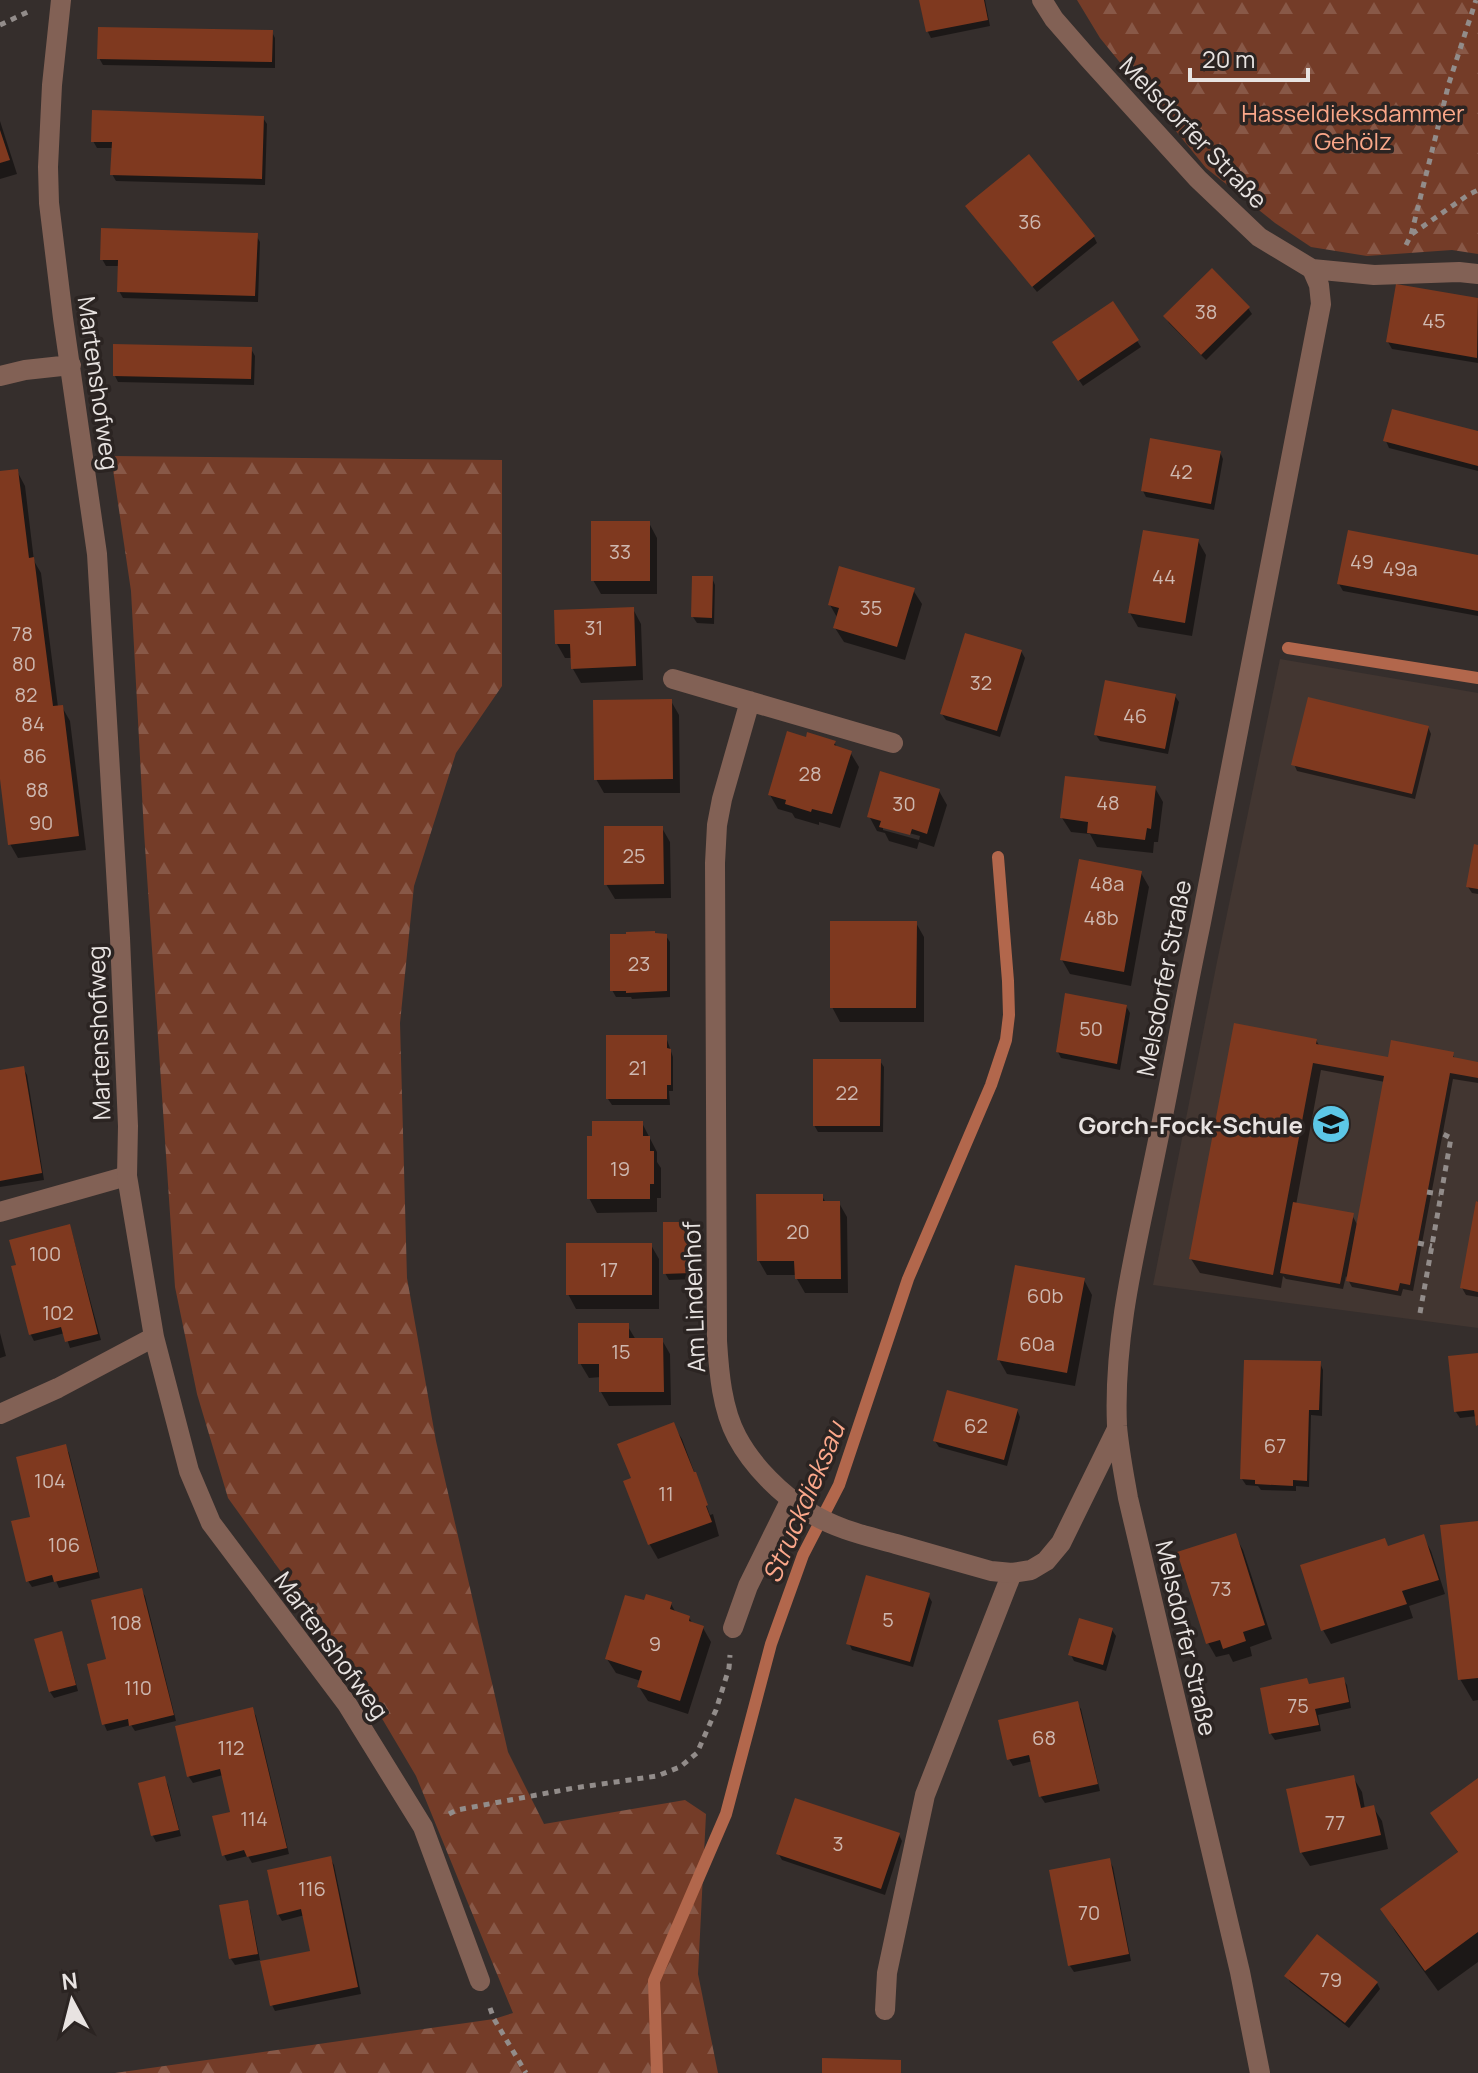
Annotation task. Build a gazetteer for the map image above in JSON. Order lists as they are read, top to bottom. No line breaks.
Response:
{"streets":{"street":["Melsdorfer Straße","Martenshofweg","Am Lindenhof"]},"water":["Struckdieksau"],"parks":["Hasseldieksdammer Gehölz"],"places":{"school or university":["Gorch-Fock-Schule"]},"house_numbers":["36","38","45","42","33","49","49a","44","35","31","78","80","32","82","46","84","86","28","88","48","30","90","25","48a","48b","23","50","21","22","19","20","100","17","60b","102","60a","15","62","67","104","11","106","73","5","108","9","110","75","68","112","114","77","3","116","70","79"],"scale_bar":"20 m","north":"top"}
